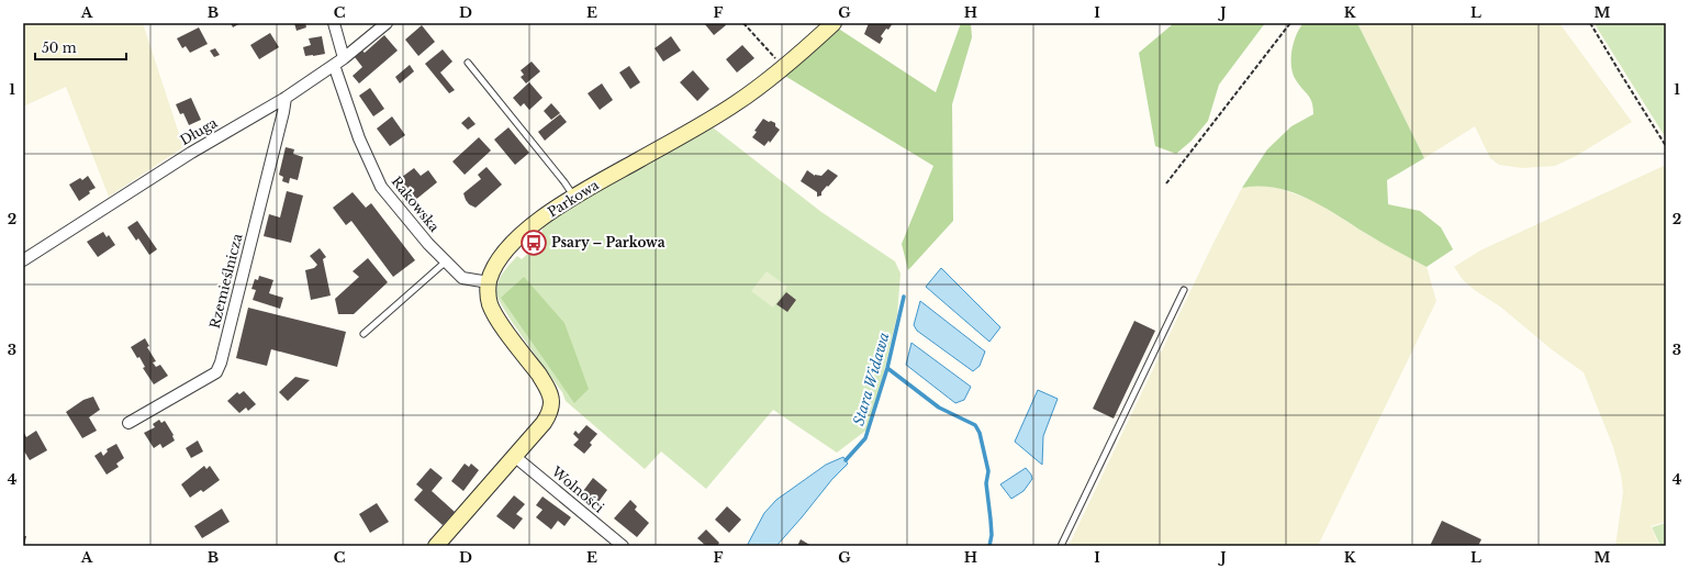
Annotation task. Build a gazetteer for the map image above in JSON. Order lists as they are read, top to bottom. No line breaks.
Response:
{"streets":{"street":["Długa","Parkowa","Rakowska","Rzemieślnicza","Wolności"]},"crossings":[["Długa","Rakowska"],["Długa","Rzemieślnicza"],["Parkowa","Rakowska"],["Parkowa","Wolności"]],"water":["Stara Widawa"],"places":{"bus stop":["Psary – Parkowa"]},"scale_bar":"50 m","grid":{"columns":["A","B","C","D","E","F","G","H","I","J","K","L","M"],"rows":["1","2","3","4"]}}
